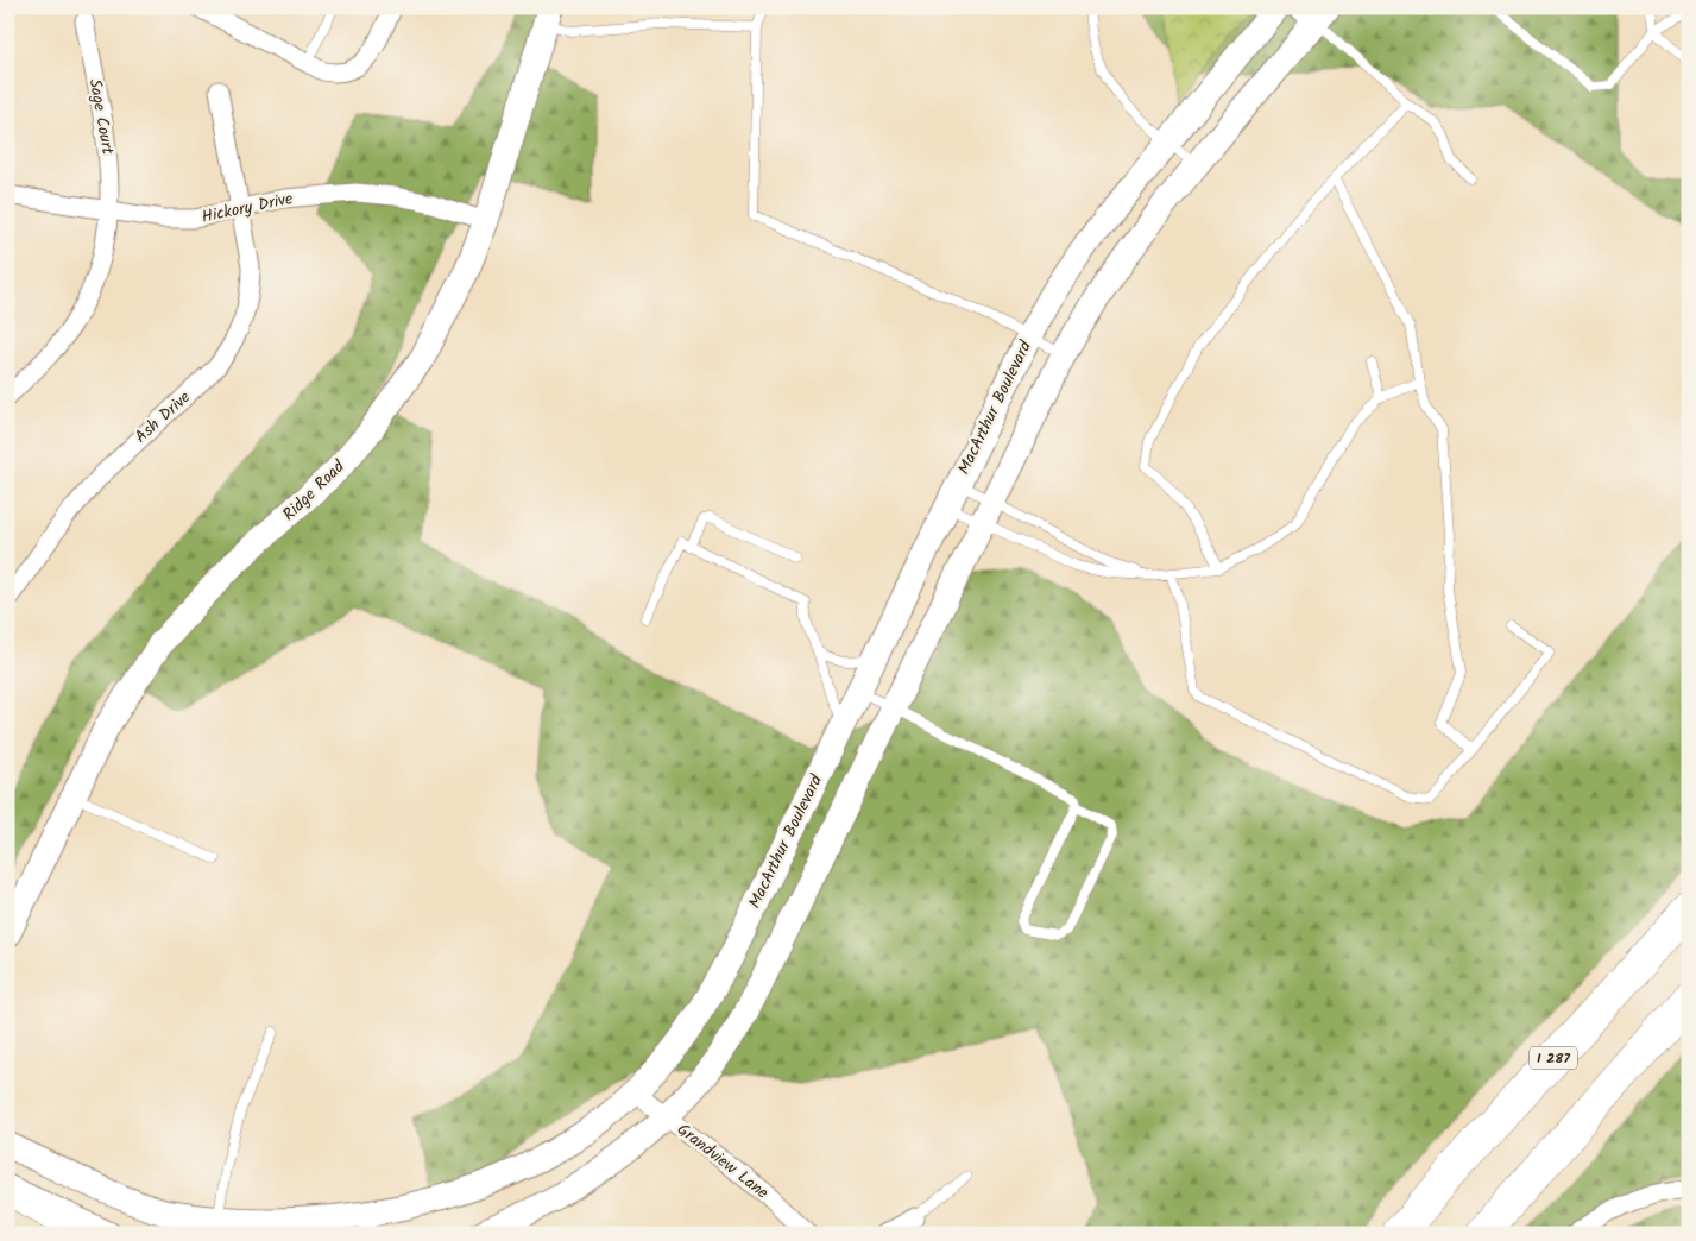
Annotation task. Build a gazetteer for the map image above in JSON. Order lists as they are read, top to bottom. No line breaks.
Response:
{"streets":{"highway":["I 287"],"main road":["MacArthur Boulevard","Ridge Road"],"street":["Sage Court","Hickory Drive","Ash Drive","Grandview Lane"]},"crossings":[["Sage Court","Hickory Drive"],["Hickory Drive","Ash Drive"],["Hickory Drive","Ridge Road"],["MacArthur Boulevard","Grandview Lane"]]}
